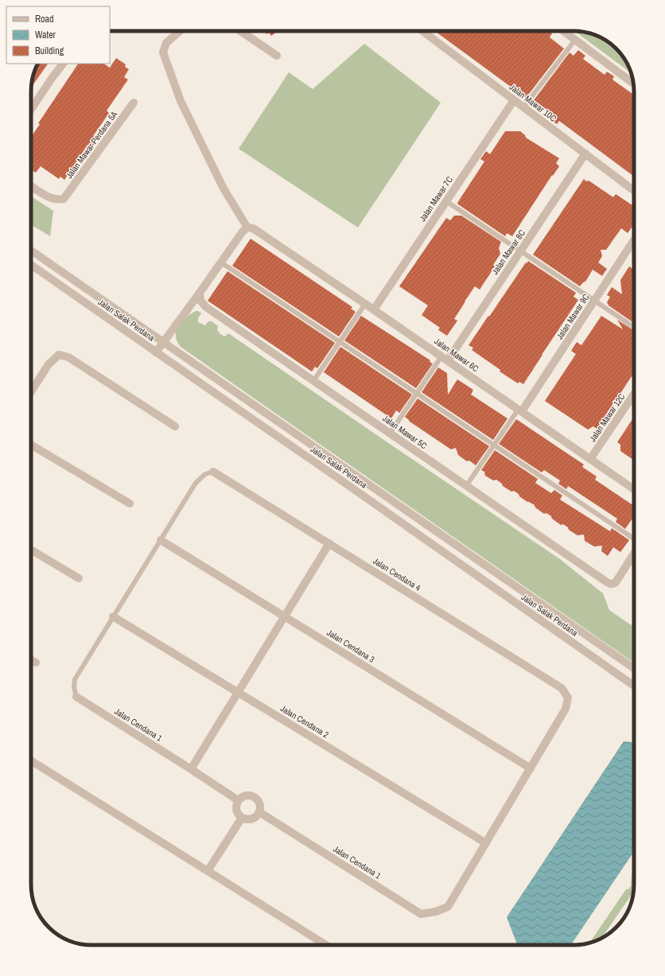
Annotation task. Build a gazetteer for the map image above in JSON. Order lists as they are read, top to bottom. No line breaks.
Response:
{"streets":{"street":["Jalan Mawar 10C","Jalan Mawar Perdana 5A","Jalan Mawar 7C","Jalan Mawar 8C","Jalan Mawar 9C","Jalan Salak Perdana","Jalan Mawar 6C","Jalan Mawar 12C","Jalan Mawar 5C","Jalan Cendana 4","Jalan Cendana 3","Jalan Cendana 2","Jalan Cendana 1"]},"crossings":[["Jalan Mawar 10C","Jalan Mawar 7C"],["Jalan Mawar 10C","Jalan Mawar 8C"],["Jalan Mawar 7C","Jalan Mawar 6C"],["Jalan Mawar 8C","Jalan Mawar 6C"],["Jalan Mawar 9C","Jalan Mawar 6C"],["Jalan Mawar 6C","Jalan Mawar 12C"],["Jalan Cendana 4","Jalan Cendana 3"],["Jalan Cendana 2","Jalan Cendana 1"]],"legend":["Road","Water","Building"]}
